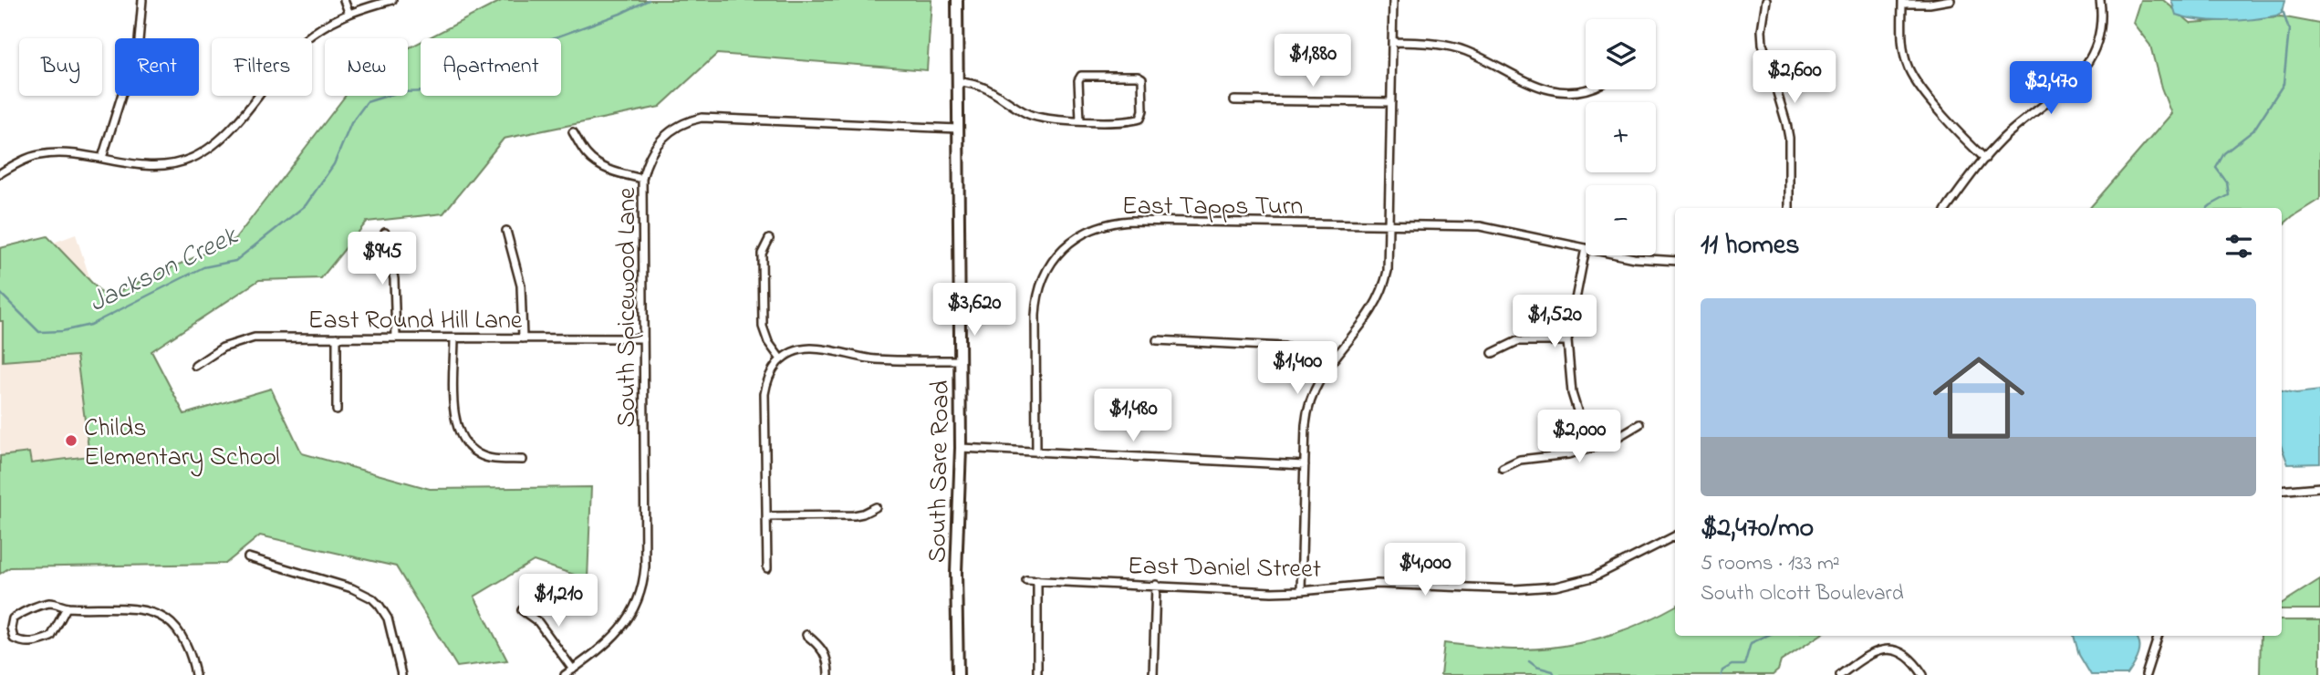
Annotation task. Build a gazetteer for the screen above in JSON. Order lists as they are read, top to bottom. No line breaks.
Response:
{"streets":{"main road":["South Sare Road"],"street":["East Tapps Turn","South Spicewood Lane","East Round Hill Lane","East Daniel Street"]},"crossings":[["South Spicewood Lane","East Round Hill Lane"],["South Spicewood Lane","South Sare Road"]],"water":["Jackson Creek"],"places":["Childs Elementary School"],"page":{"map_buttons":["+","−"],"price":["$1,880","$2,600","$2,470","$945","$3,620","$1,520","$1,400","$1,480","$2,000","$4,000","$1,210"],"chip":["Buy","Rent","Filters","New","Apartment"],"heading":"11 homes","list":[{"name":"$2,470/mo","note":"5 rooms · 133 m² · South Olcott Boulevard"}]}}
